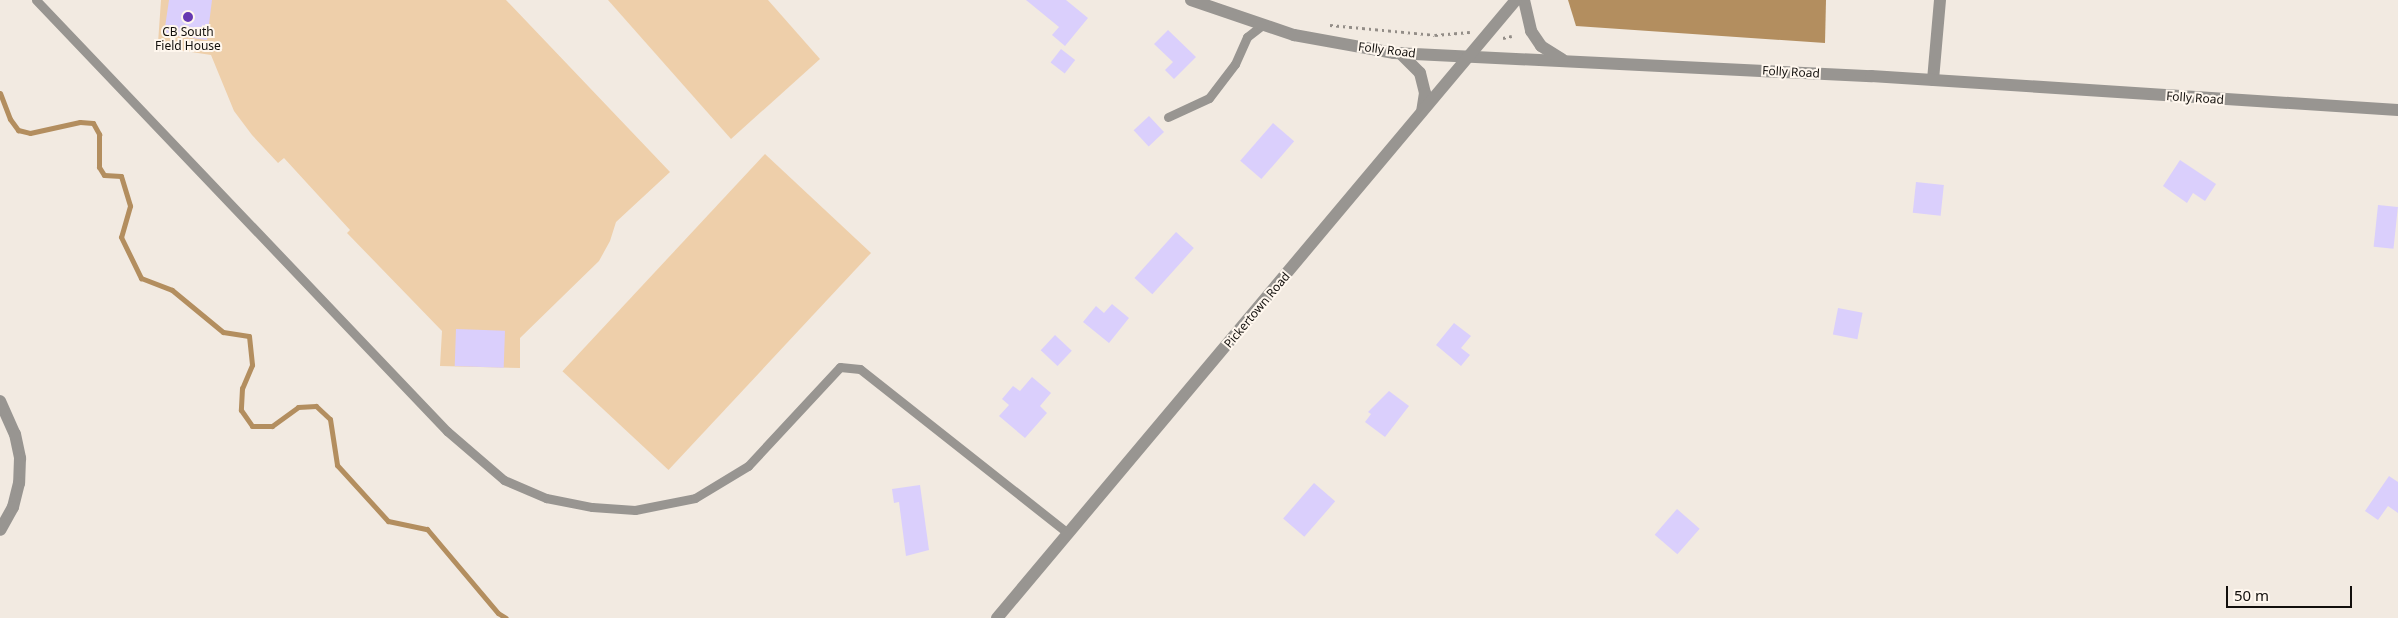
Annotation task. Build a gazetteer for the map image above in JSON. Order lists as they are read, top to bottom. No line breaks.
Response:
{"streets":{"street":["Folly Road","Pickertown Road"]},"crossings":[["Folly Road","Pickertown Road"]],"places":["CB South Field House"],"scale_bar":"50 m"}
